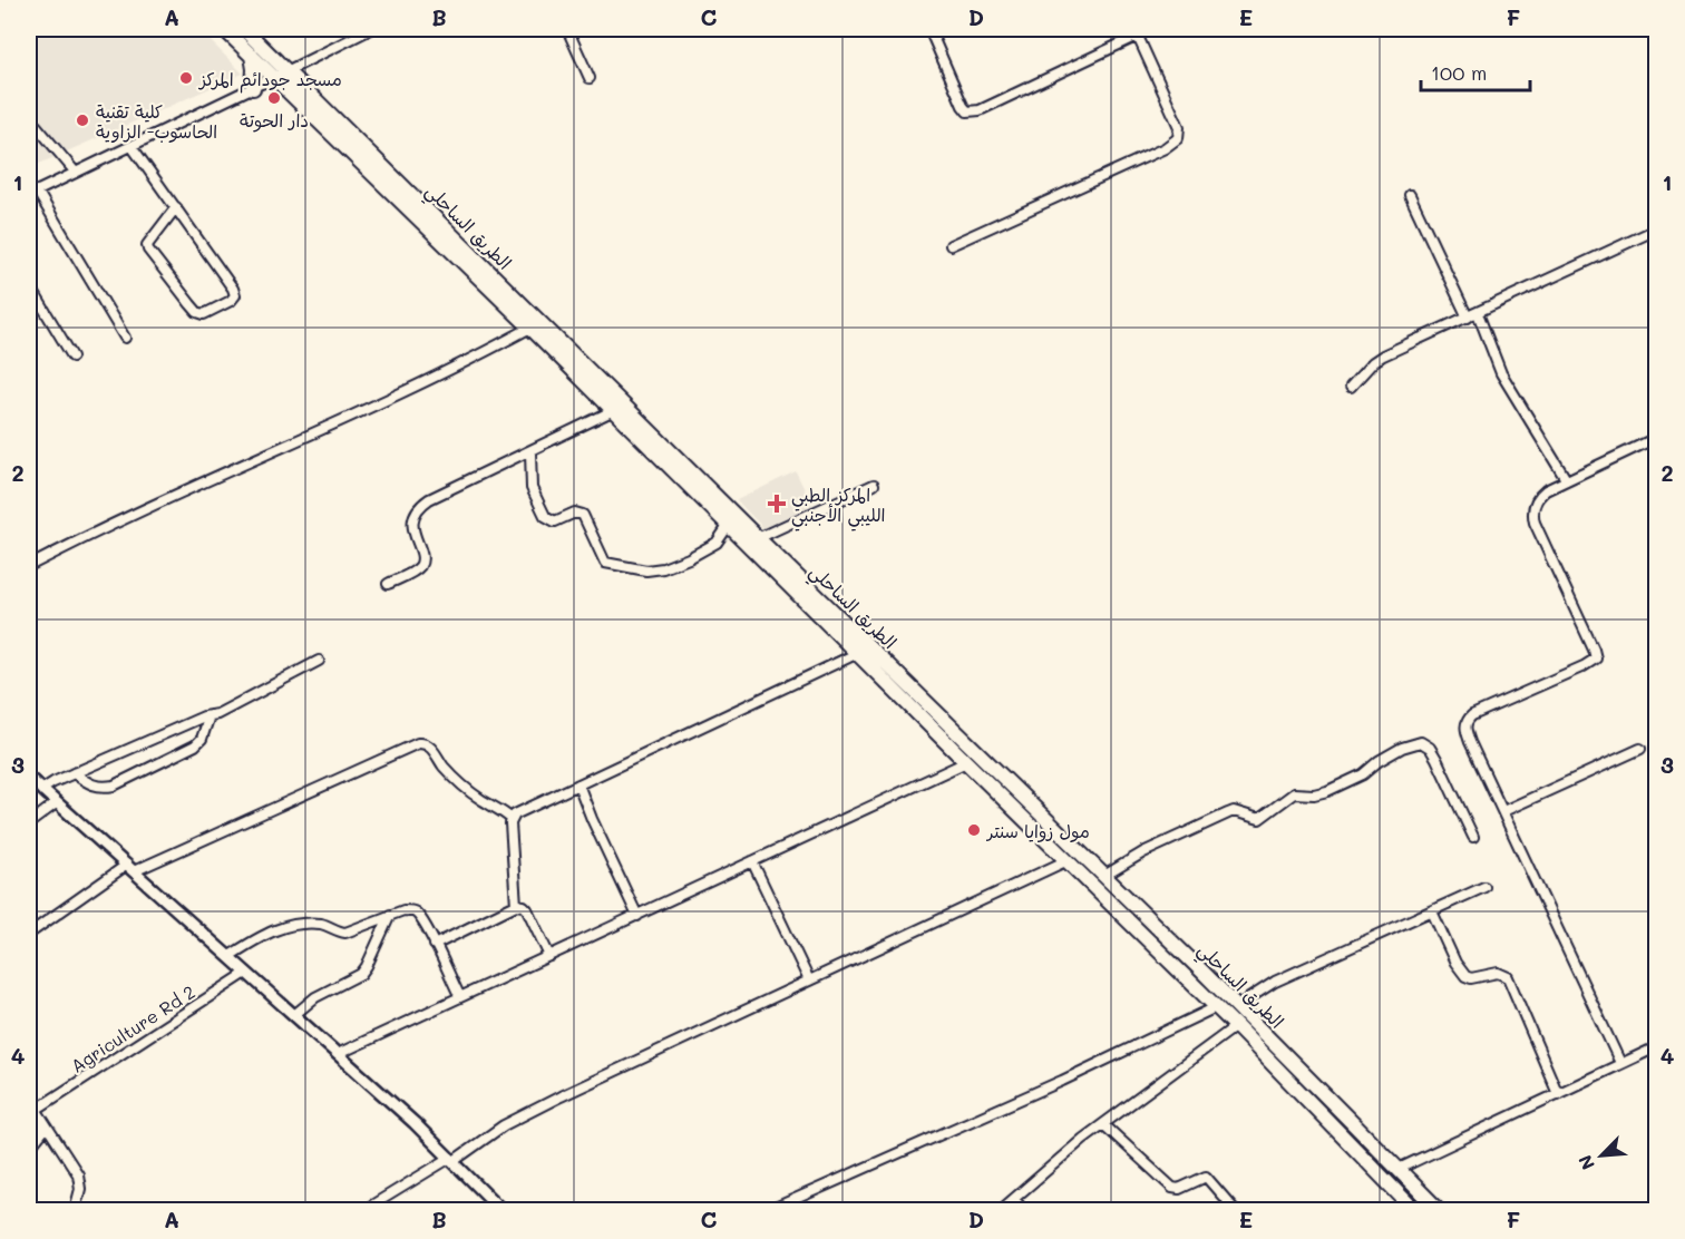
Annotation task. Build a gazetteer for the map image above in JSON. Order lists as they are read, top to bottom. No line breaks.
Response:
{"streets":{"highway":["الطريق الساحلي"],"street":["Agriculture Rd 2"]},"places":{"other":["مسجد جودائم المركز","دار الحوتة","كلية تقنية الحاسوب- الزاوية","مول زوايا سنتر"],"health":["المركز الطبي الليبي الأجنبي"]},"scale_bar":"100 m","north":"bottom left","grid":{"columns":["A","B","C","D","E","F"],"rows":["1","2","3","4"]}}
